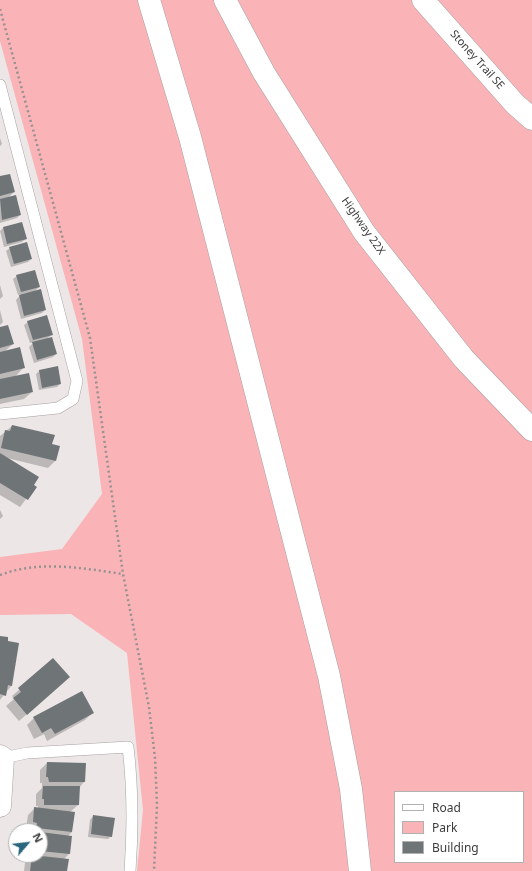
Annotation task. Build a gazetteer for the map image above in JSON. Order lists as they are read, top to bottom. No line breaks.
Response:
{"streets":{"main road":["Stoney Trail SE","Highway 22X"]},"legend":["Road","Park","Building"],"north":"top right"}
